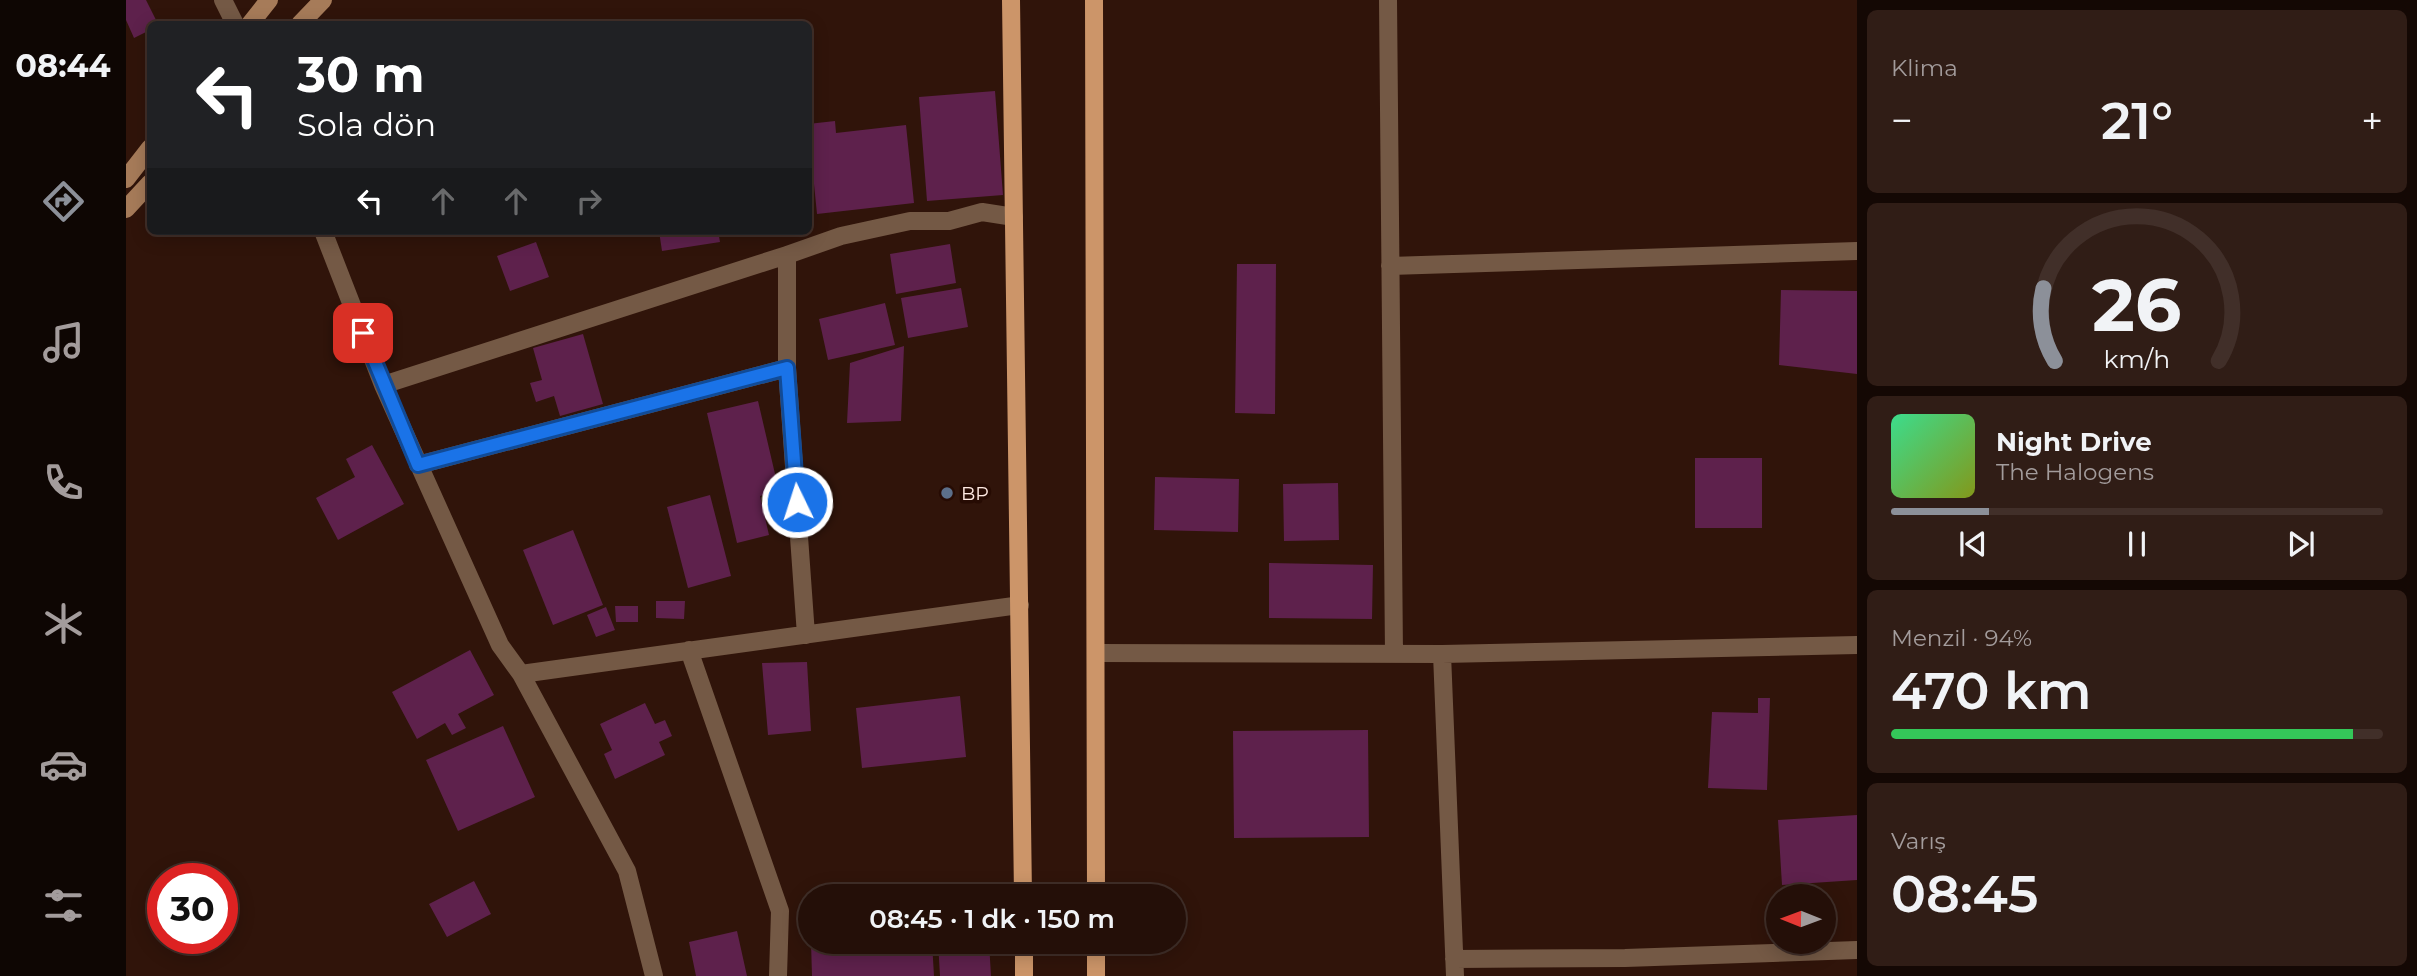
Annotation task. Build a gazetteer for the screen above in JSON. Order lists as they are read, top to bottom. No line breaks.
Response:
{"places":["BP"],"north":"left","page":{"tabs":"08:44","tile":["Klima",["Menzil · 94%","470 km"],["Varış","08:45"]],"turn":["30 m","Sola dön"],"heat":["−","21°","+"],"song":["Night Drive","The Halogens"],"limit":"30","trip":"08:45 · 1 dk · 150 m","gauge":["26","km/h"]}}
